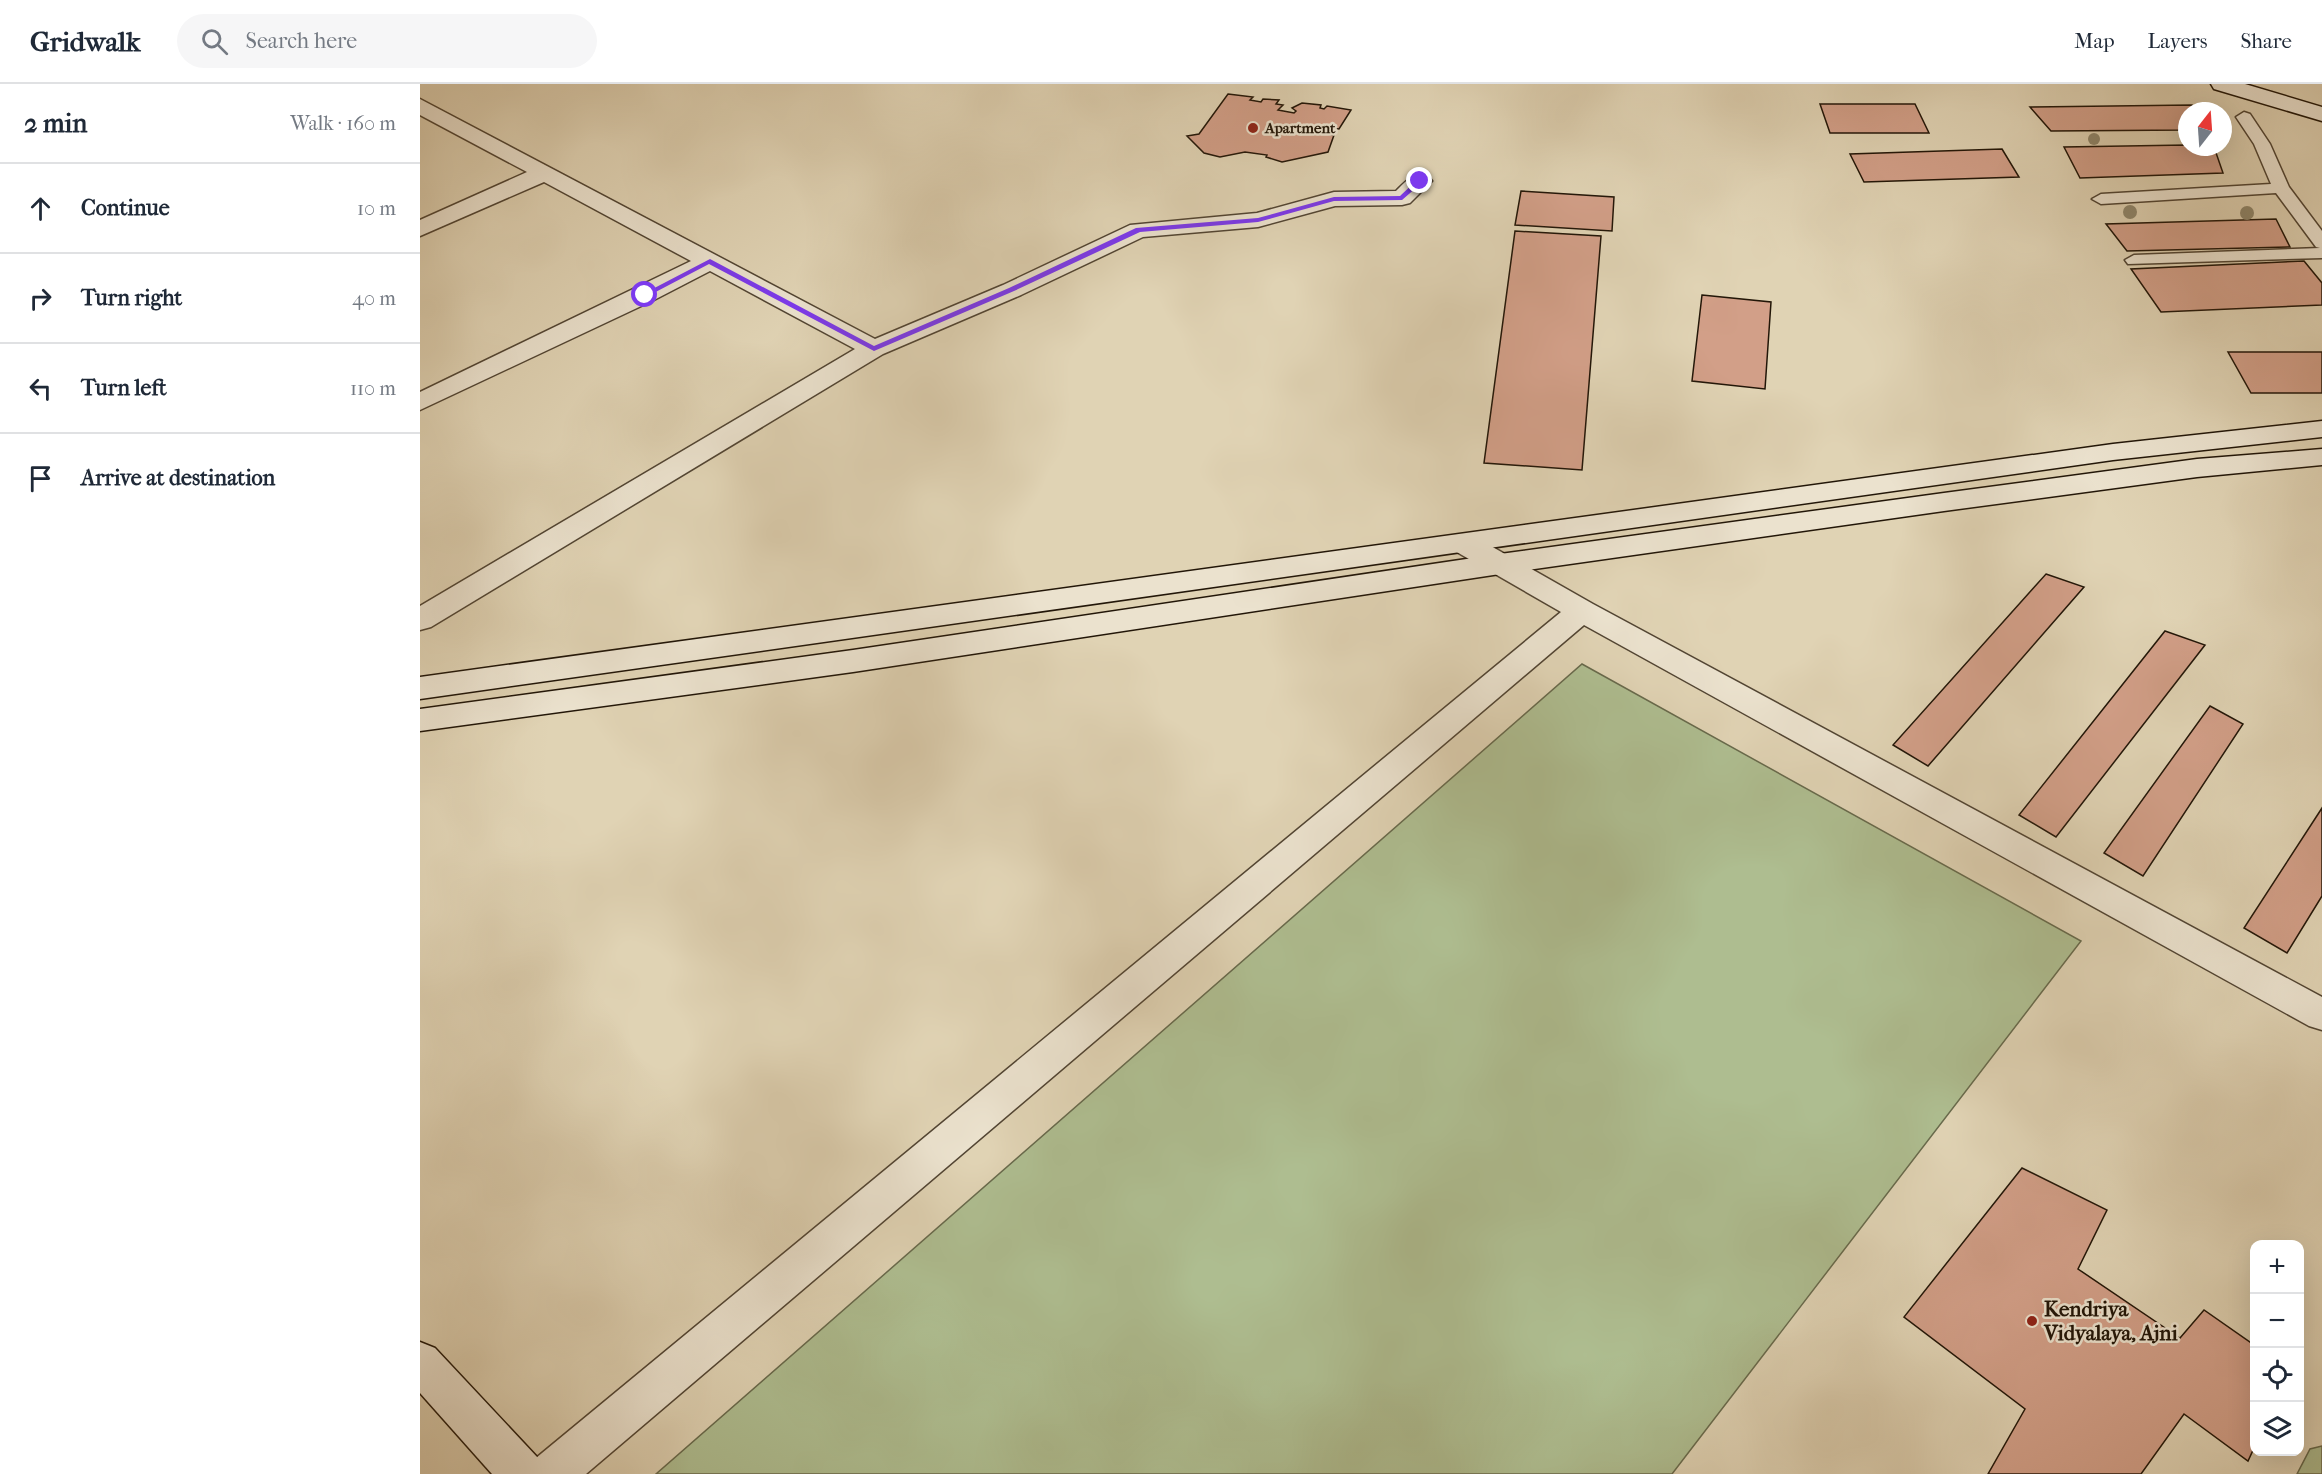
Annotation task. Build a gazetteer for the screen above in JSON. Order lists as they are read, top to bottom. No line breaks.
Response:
{"places":["Apartment","Kendriya Vidyalaya, Ajni"],"north":"top","page":{"header":"Gridwalk","search":"Search here","nav":["Map","Layers","Share"],"heading":["2 min","Walk · 160 m"],"list":[["Continue","10 m"],["Turn right","40 m"],["Turn left","110 m"],"Arrive at destination"],"map_buttons":["+","−"]}}
